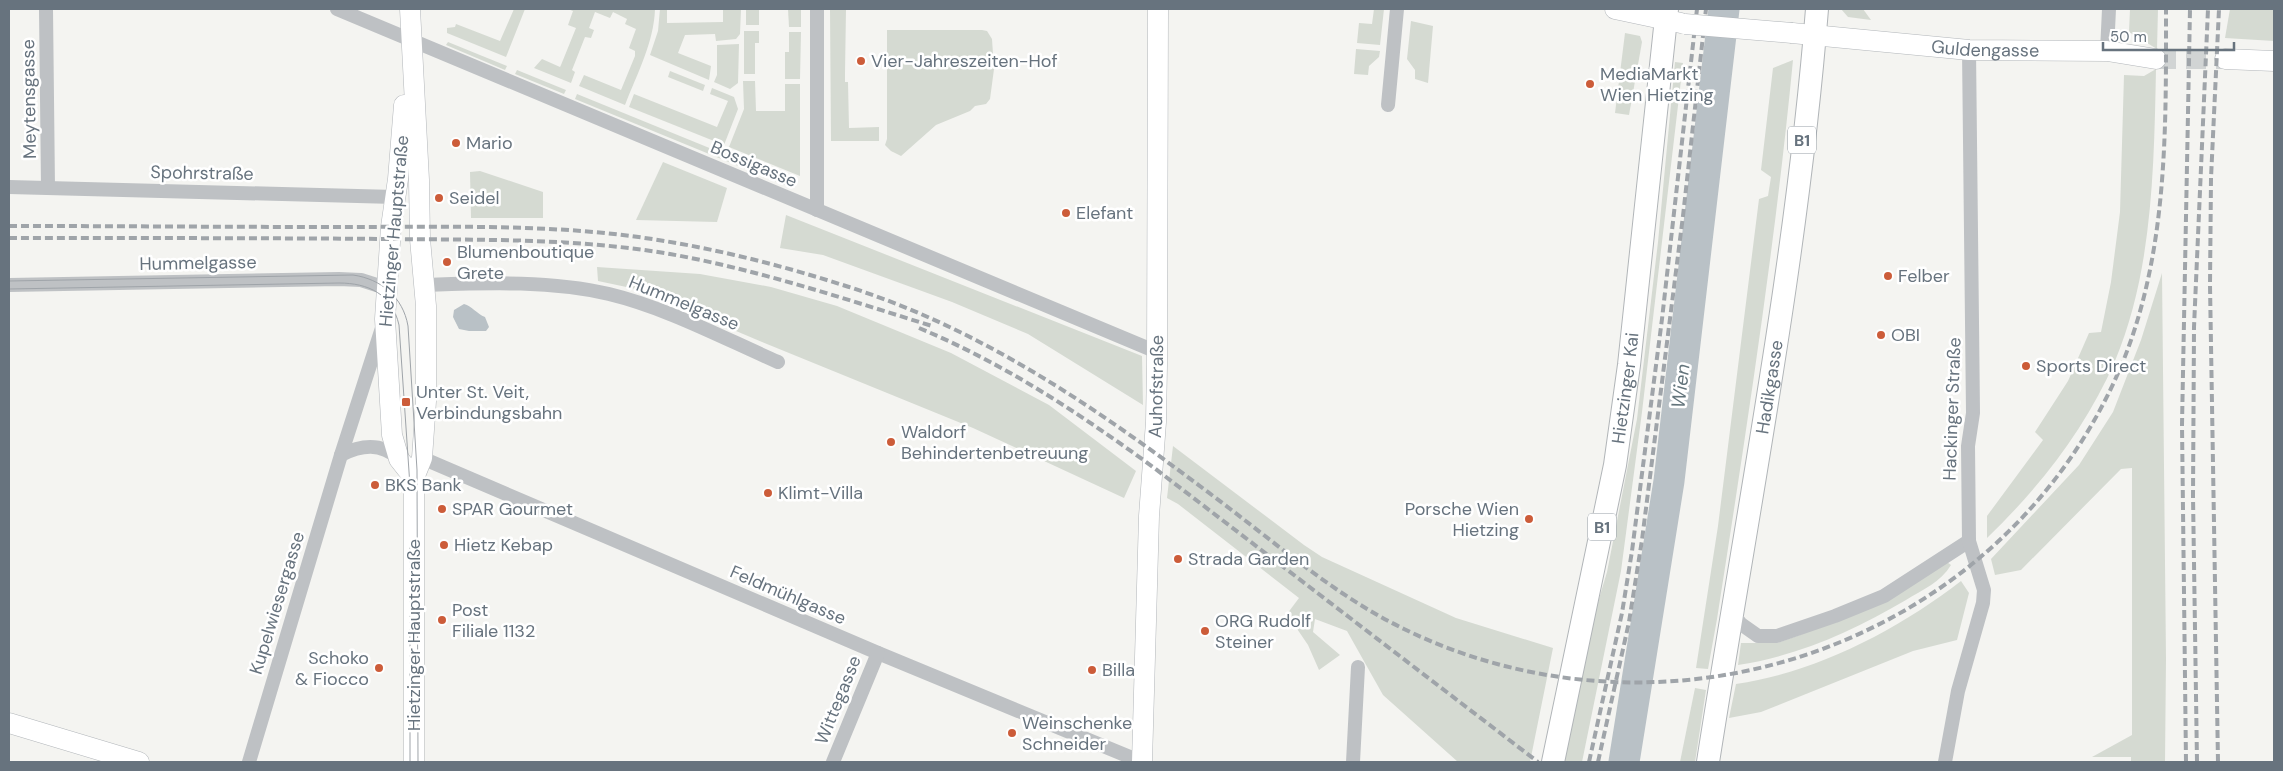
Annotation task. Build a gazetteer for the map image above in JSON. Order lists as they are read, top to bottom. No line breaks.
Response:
{"streets":{"main road":["B1","Hadikgasse","Hietzinger Kai"],"street":["Guldengasse","Meytensgasse","Bossigasse","Spohrstraße","Hietzinger Hauptstraße","Hummelgasse","Auhofstraße","Hackinger Straße","Feldmühlgasse","Kupelwiesergasse","Wittegasse"]},"crossings":[["Guldengasse","Hadikgasse"],["Guldengasse","Hietzinger Kai"],["Guldengasse","Hackinger Straße"],["Meytensgasse","Spohrstraße"],["Bossigasse","Hietzinger Hauptstraße"],["Bossigasse","Auhofstraße"],["Spohrstraße","Hietzinger Hauptstraße"],["Hietzinger Hauptstraße","Hummelgasse"],["Hietzinger Hauptstraße","Feldmühlgasse"],["Hietzinger Hauptstraße","Kupelwiesergasse"],["Auhofstraße","Feldmühlgasse"],["Feldmühlgasse","Wittegasse"]],"water":["Wien"],"places":{"other":["Vier-Jahreszeiten-Hof","MediaMarkt Wien Hietzing","Mario","Seidel","Elefant","Blumenboutique Grete","Felber","OBI","Sports Direct","Waldorf Behindertenbetreuung","BKS Bank","Klimt-Villa","SPAR Gourmet","Porsche Wien Hietzing","Hietz Kebap","Strada Garden","Post Filiale 1132","ORG Rudolf Steiner","Schoko & Fiocco","Billa","Weinschenke Schneider"],"transit":["Unter St. Veit, Verbindungsbahn"]},"scale_bar":"50 m"}
